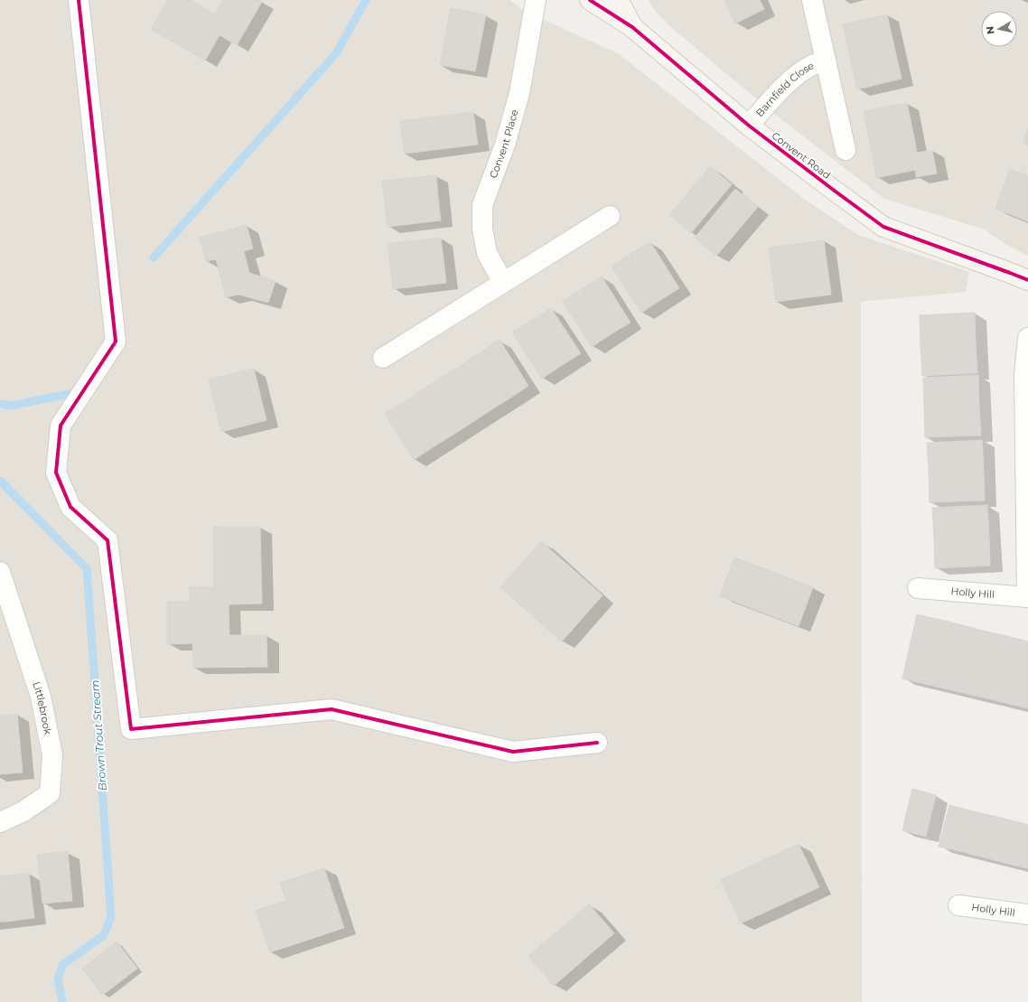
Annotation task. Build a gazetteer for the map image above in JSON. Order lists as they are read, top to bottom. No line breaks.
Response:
{"streets":{"street":["Barnfield Close","Convent Place","Convent Road","Holly Hill","Littlebrook"]},"crossings":[["Barnfield Close","Convent Road"]],"water":["Brown Trout Stream"],"north":"left"}
